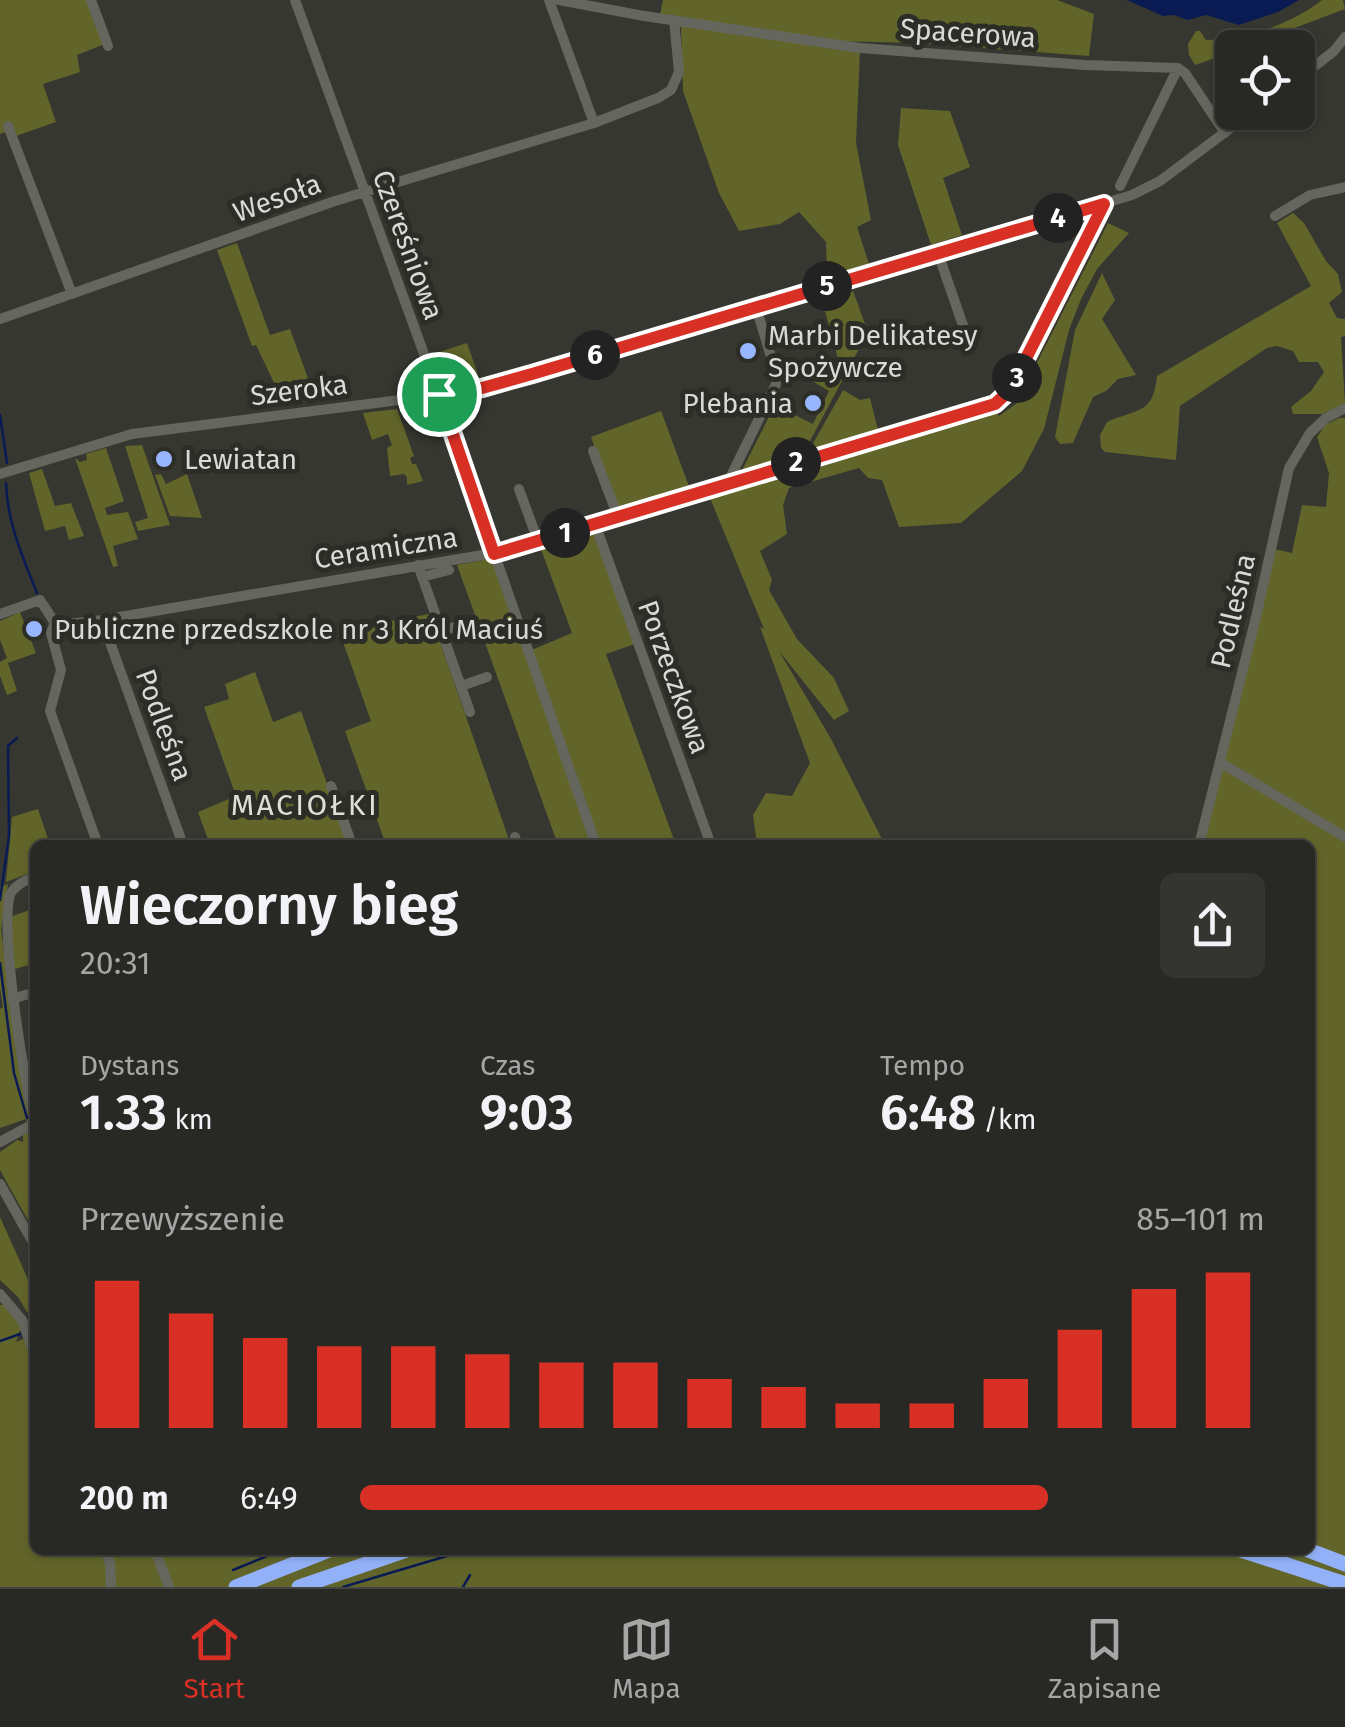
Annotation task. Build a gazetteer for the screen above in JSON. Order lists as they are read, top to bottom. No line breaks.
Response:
{"streets":{"street":["Spacerowa","Wesoła","Czereśniowa","Szeroka","Ceramiczna","Podleśna","Porzeczkowa"]},"crossings":[["Spacerowa","Wesoła"],["Wesoła","Czereśniowa"],["Czereśniowa","Szeroka"],["Czereśniowa","Ceramiczna"],["Szeroka","Ceramiczna"],["Ceramiczna","Podleśna"],["Ceramiczna","Porzeczkowa"]],"districts":["MACIOŁKI"],"places":["Marbi Delikatesy Spożywcze","Plebania","Lewiatan","Publiczne przedszkole nr 3 Król Maciuś"],"page":{"pins":["4","5","6","3","2","1"],"heading":["Wieczorny bieg","20:31"],"stats":[["Dystans","1.33 km"],["Czas","9:03"],["Tempo","6:48 /km"]],"chart":["Przewyższenie","85–101 m"],"list":[{"name":"200 m","note":"6:49"}],"tabs":["Start","Mapa","Zapisane"]}}
